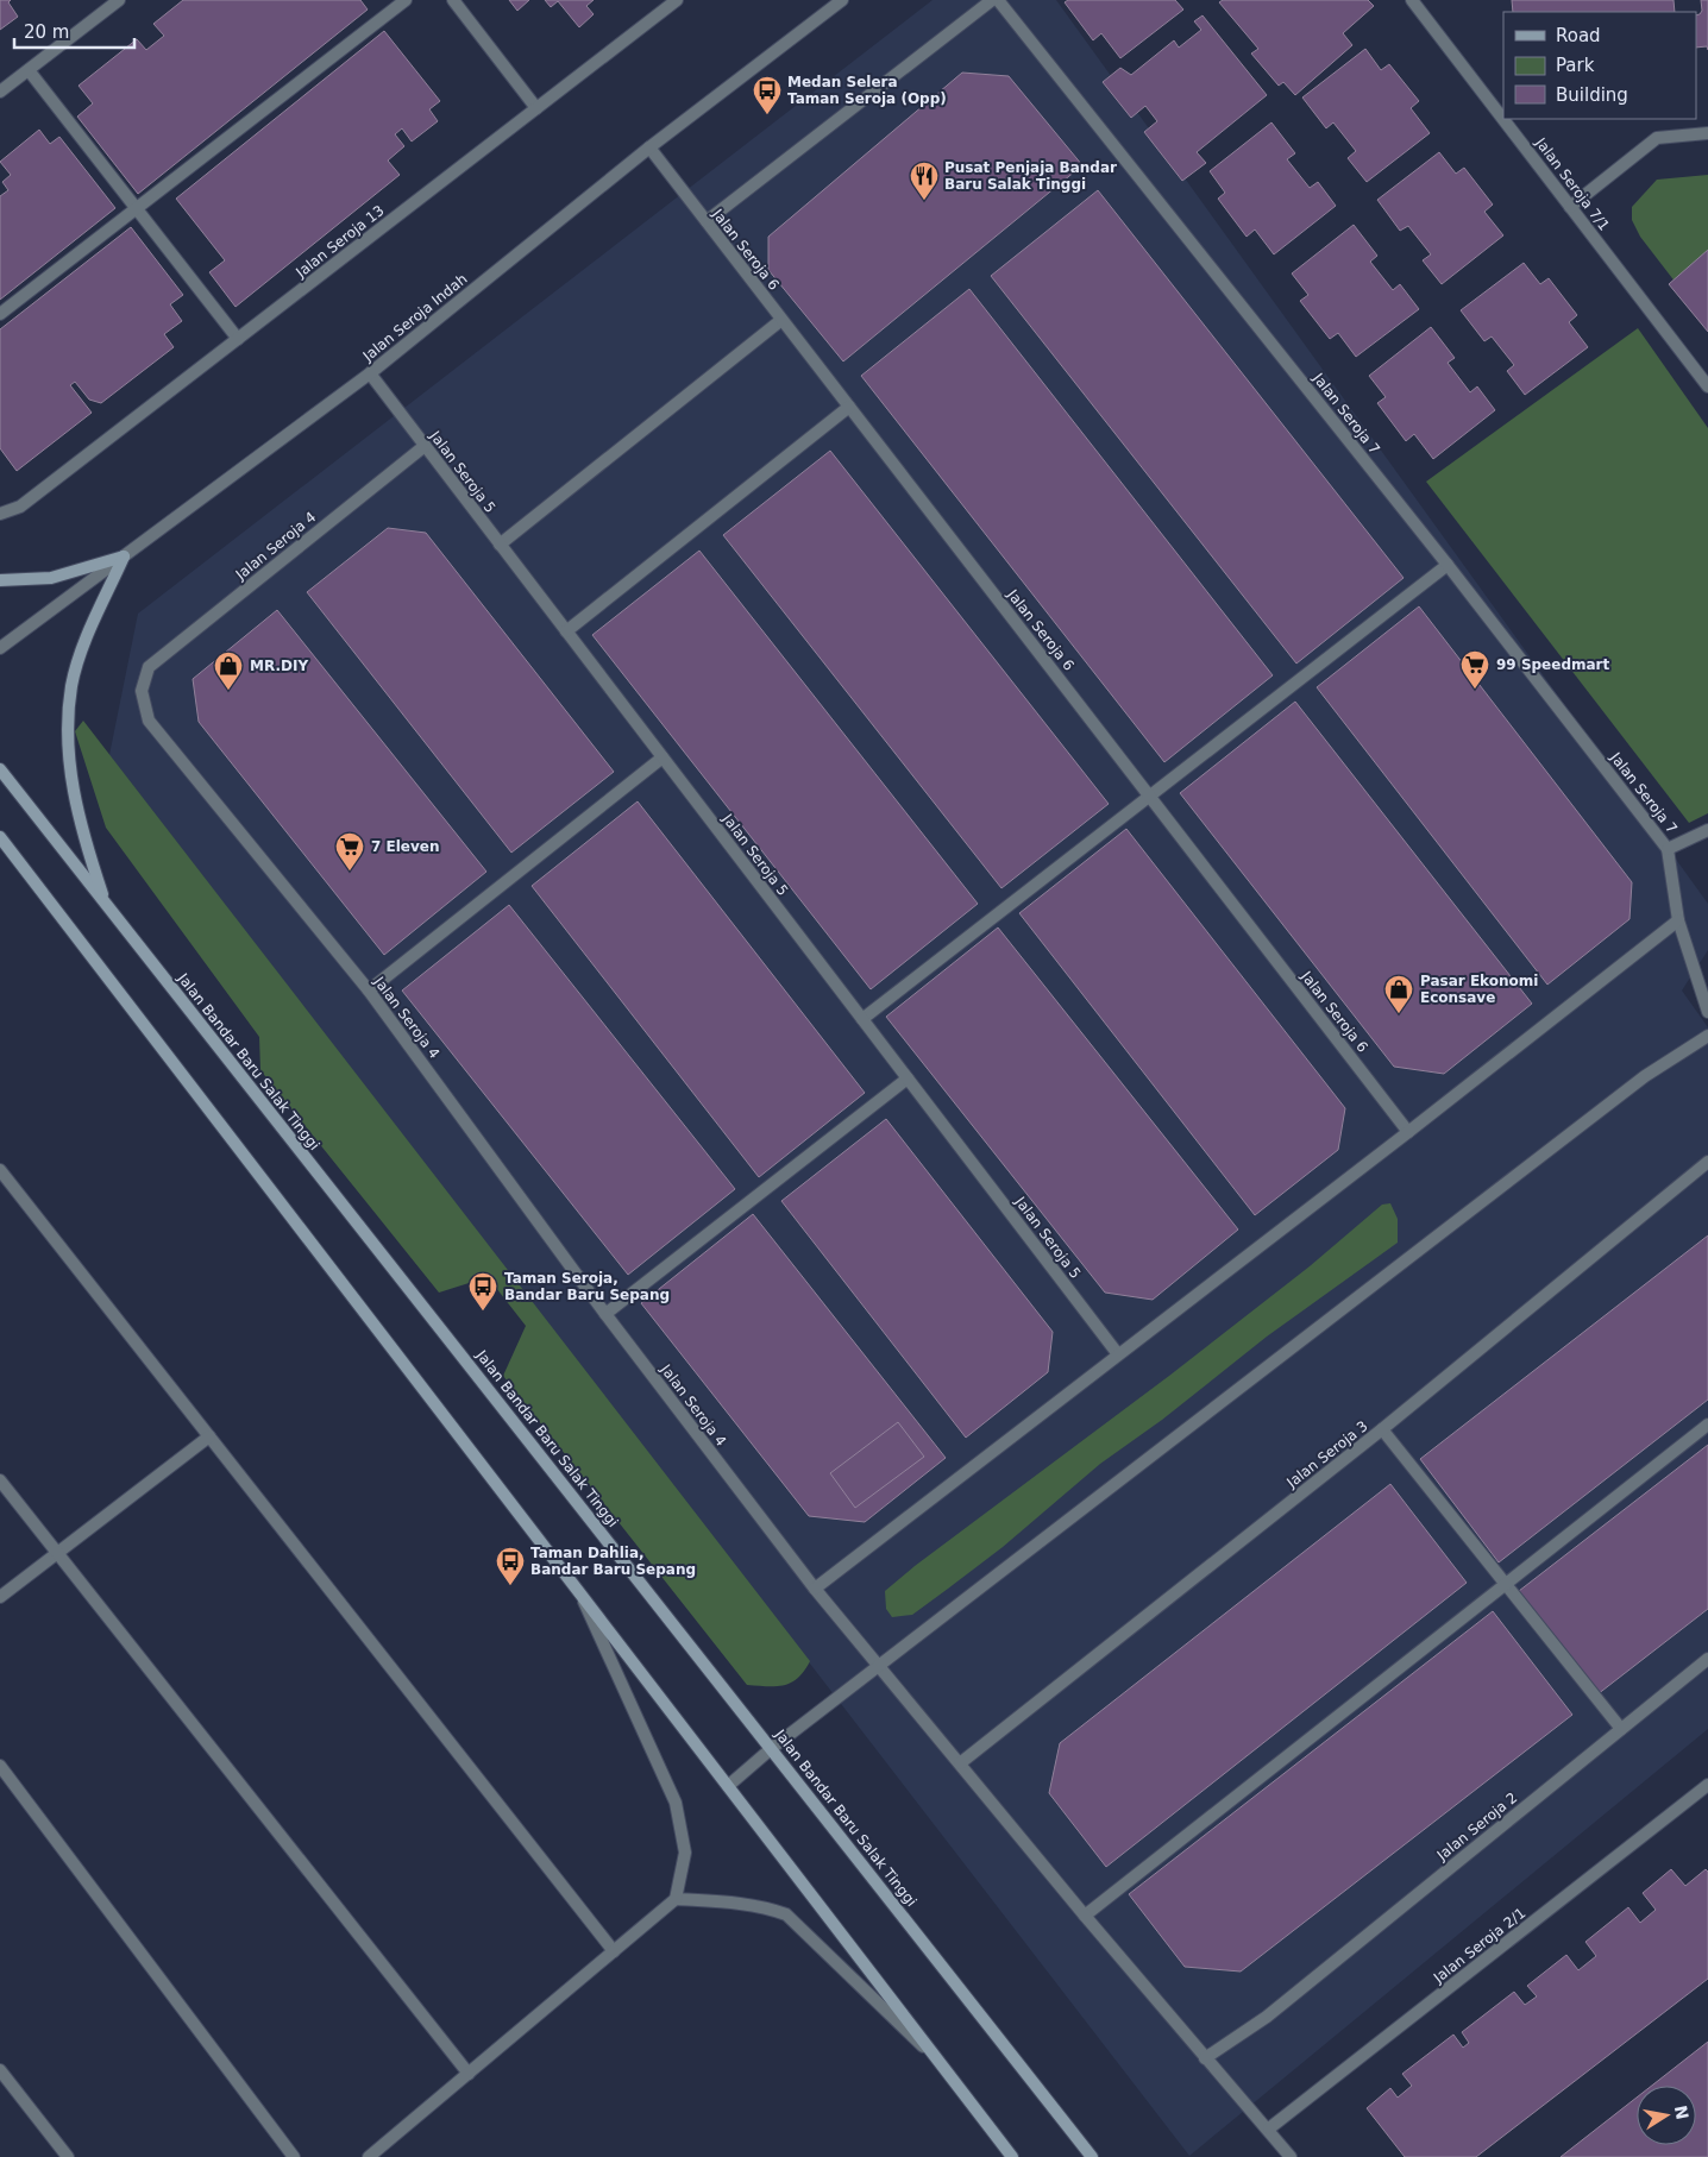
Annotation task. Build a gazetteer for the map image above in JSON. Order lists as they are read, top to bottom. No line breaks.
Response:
{"streets":{"main road":["Jalan Bandar Baru Salak Tinggi"],"street":["Jalan Seroja 7/1","Jalan Seroja 13","Jalan Seroja 6","Jalan Seroja Indah","Jalan Seroja 7","Jalan Seroja 5","Jalan Seroja 4","Jalan Seroja 3","Jalan Seroja 2","Jalan Seroja 2/1"]},"crossings":[["Jalan Seroja 6","Jalan Seroja Indah"],["Jalan Seroja Indah","Jalan Seroja 5"],["Jalan Seroja 5","Jalan Seroja 4"],["Jalan Seroja 4","Jalan Seroja 3"],["Jalan Seroja 4","Jalan Seroja 2"],["Jalan Seroja 4","Jalan Seroja 2/1"]],"places":{"bus stop":["Medan Selera Taman Seroja (Opp)","Taman Seroja, Bandar Baru Sepang","Taman Dahlia, Bandar Baru Sepang"],"restaurant":["Pusat Penjaja Bandar Baru Salak Tinggi"],"supermarket":["99 Speedmart","7 Eleven"],"shop":["MR.DIY","Pasar Ekonomi Econsave"]},"legend":["Road","Park","Building"],"scale_bar":"20 m","north":"right"}
